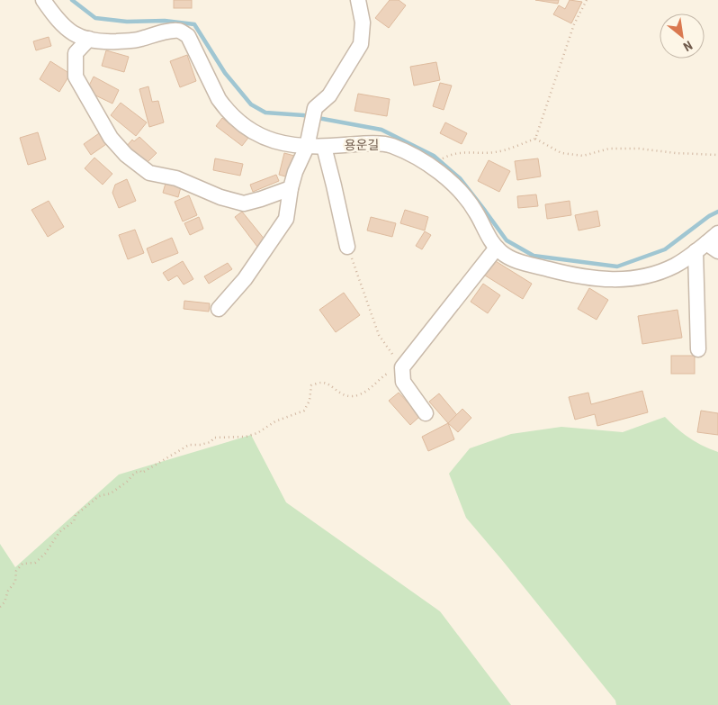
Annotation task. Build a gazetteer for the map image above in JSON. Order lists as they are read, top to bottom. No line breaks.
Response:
{"streets":{"street":["용운길"]},"north":"bottom right"}
